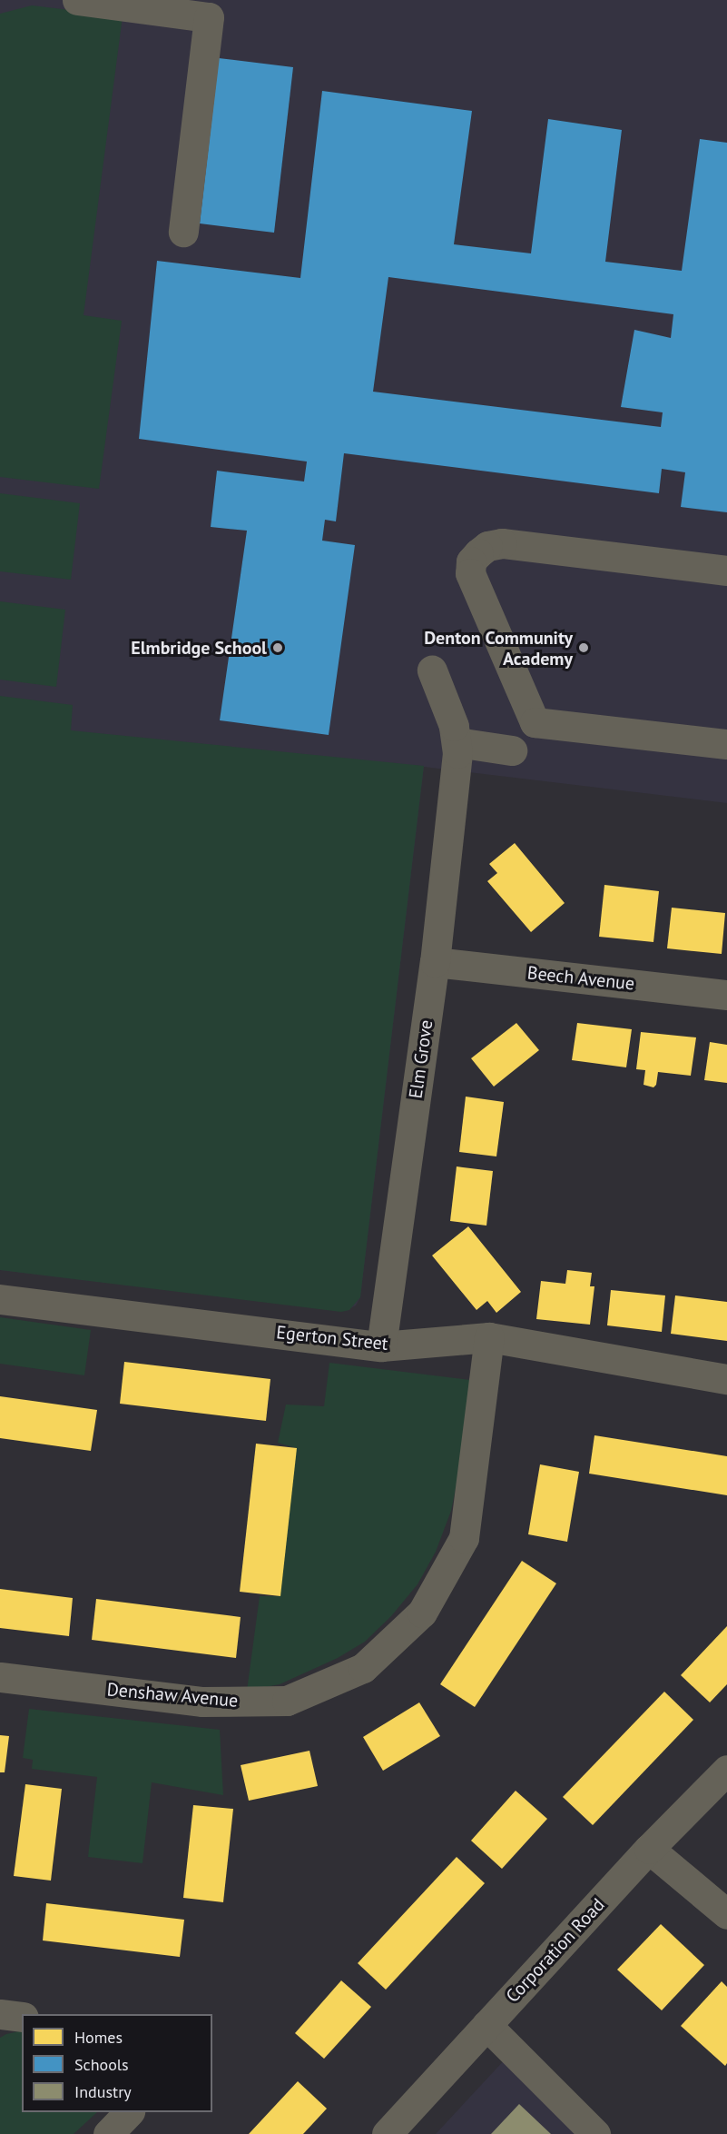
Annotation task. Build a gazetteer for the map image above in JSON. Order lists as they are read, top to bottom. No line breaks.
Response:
{"streets":{"street":["Beech Avenue","Elm Grove","Egerton Street","Denshaw Avenue","Corporation Road"]},"crossings":[["Beech Avenue","Elm Grove"],["Elm Grove","Egerton Street"],["Egerton Street","Denshaw Avenue"]],"places":["Elmbridge School","Denton Community Academy"],"legend":["Homes","Schools","Industry"]}
